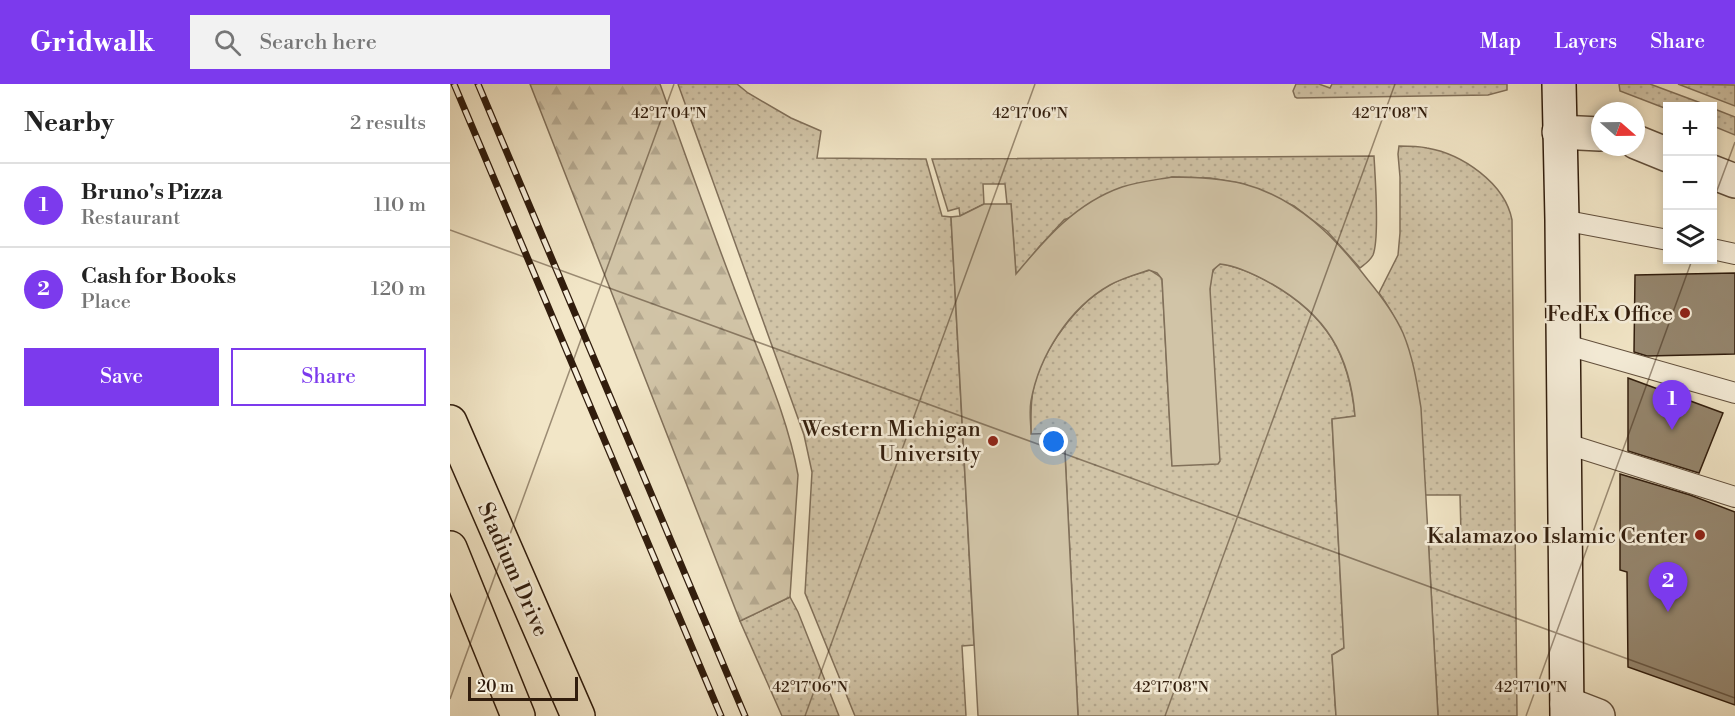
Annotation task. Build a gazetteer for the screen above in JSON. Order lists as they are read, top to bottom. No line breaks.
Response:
{"streets":{"main road":["Stadium Drive"]},"places":["FedEx Office","Western Michigan University","Kalamazoo Islamic Center"],"scale_bar":"20 m","north":"right","page":{"header":"Gridwalk","search":"Search here","nav":["Map","Layers","Share"],"heading":["Nearby","2 results"],"map_buttons":["+","−"],"list":[{"mark":"1","name":"Bruno's Pizza","note":"Restaurant","value":"110 m"},{"mark":"2","name":"Cash for Books","note":"Place","value":"120 m"}],"buttons":["Save","Share"],"pins":["1","2"],"scale":"20 m"},"coordinates":["42°17'04\"N","42°17'06\"N","42°17'08\"N","42°17'10\"N"]}
